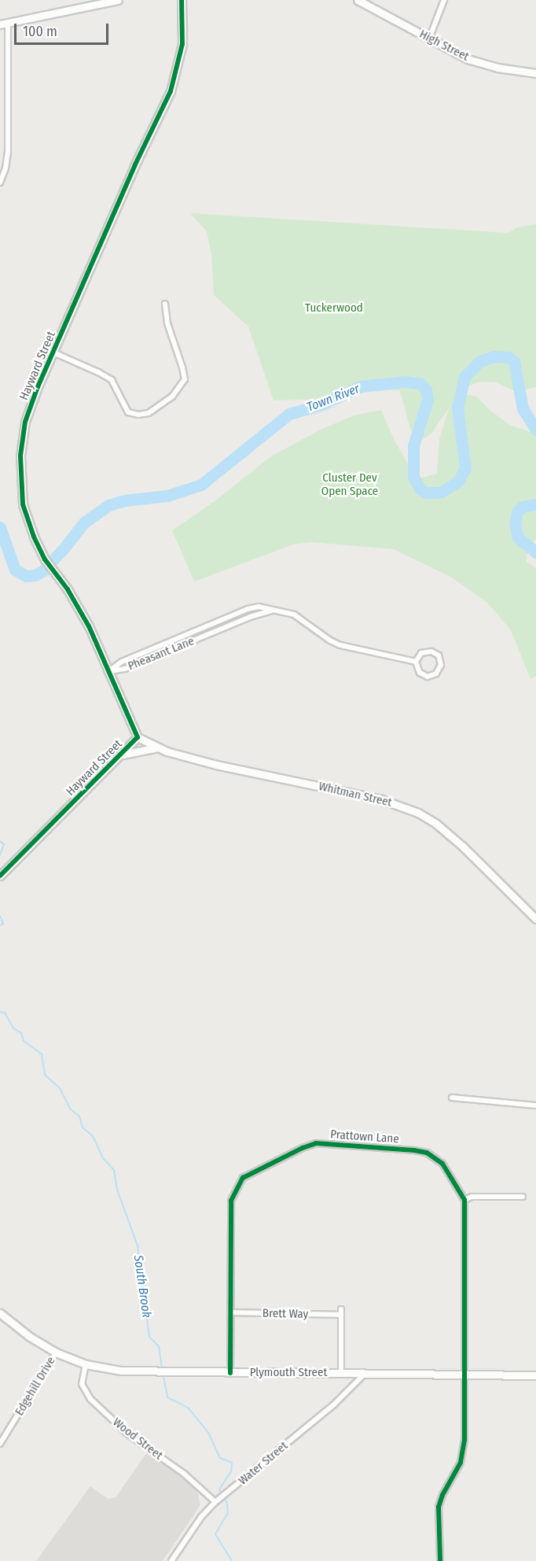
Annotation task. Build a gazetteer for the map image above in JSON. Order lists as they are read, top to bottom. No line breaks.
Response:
{"streets":{"street":["High Street","Hayward Street","Pheasant Lane","Whitman Street","Prattown Lane","Brett Way","Plymouth Street","Edgehill Drive","Wood Street","Water Street"]},"crossings":[["Hayward Street","Pheasant Lane"],["Hayward Street","Whitman Street"],["Prattown Lane","Brett Way"],["Prattown Lane","Plymouth Street"],["Brett Way","Plymouth Street"],["Plymouth Street","Edgehill Drive"],["Plymouth Street","Wood Street"],["Plymouth Street","Water Street"],["Wood Street","Water Street"]],"water":["Town River","South Brook"],"parks":["Tuckerwood","Cluster Dev Open Space"],"scale_bar":"100 m"}
